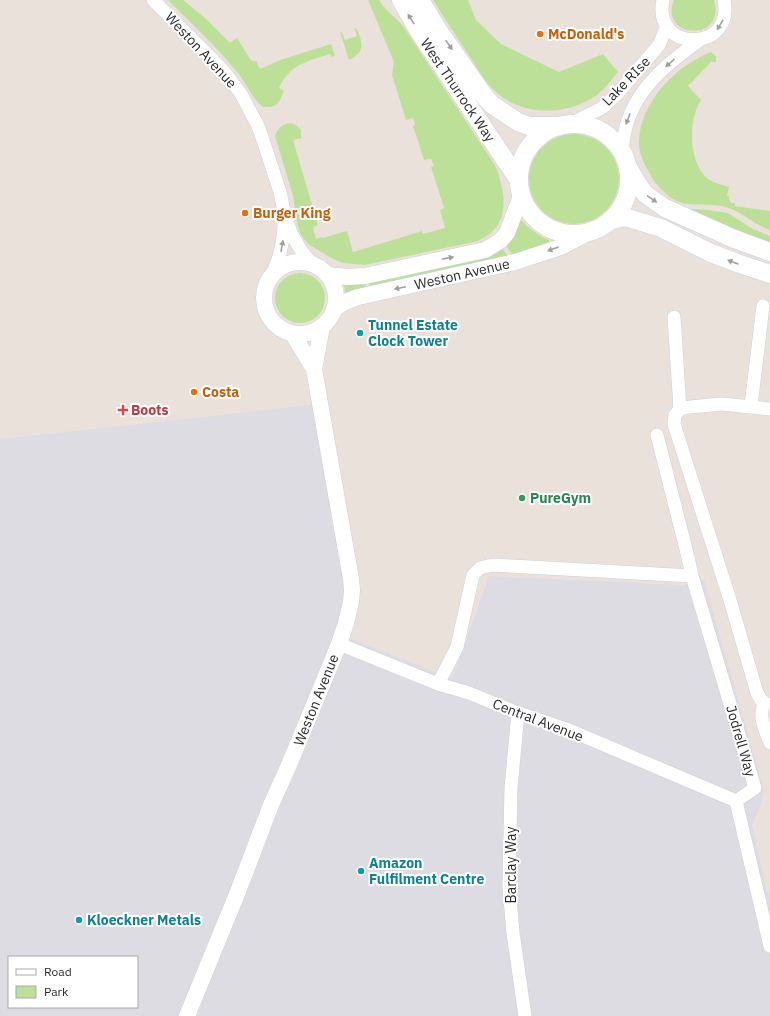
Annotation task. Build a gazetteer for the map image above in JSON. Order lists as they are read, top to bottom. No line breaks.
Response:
{"streets":{"main road":["West Thurrock Way"],"street":["Weston Avenue","Lake RIse","Central Avenue","Jodrell Way","Barclay Way"]},"crossings":[["Weston Avenue","Lake RIse"],["Weston Avenue","West Thurrock Way"],["Weston Avenue","Central Avenue"],["Lake RIse","West Thurrock Way"],["Central Avenue","Jodrell Way"],["Central Avenue","Barclay Way"]],"places":{"other":["McDonald's","Burger King","Tunnel Estate Clock Tower","Costa","PureGym","Amazon Fulfilment Centre","Kloeckner Metals"],"health":["Boots"]},"legend":["Road","Park"]}
